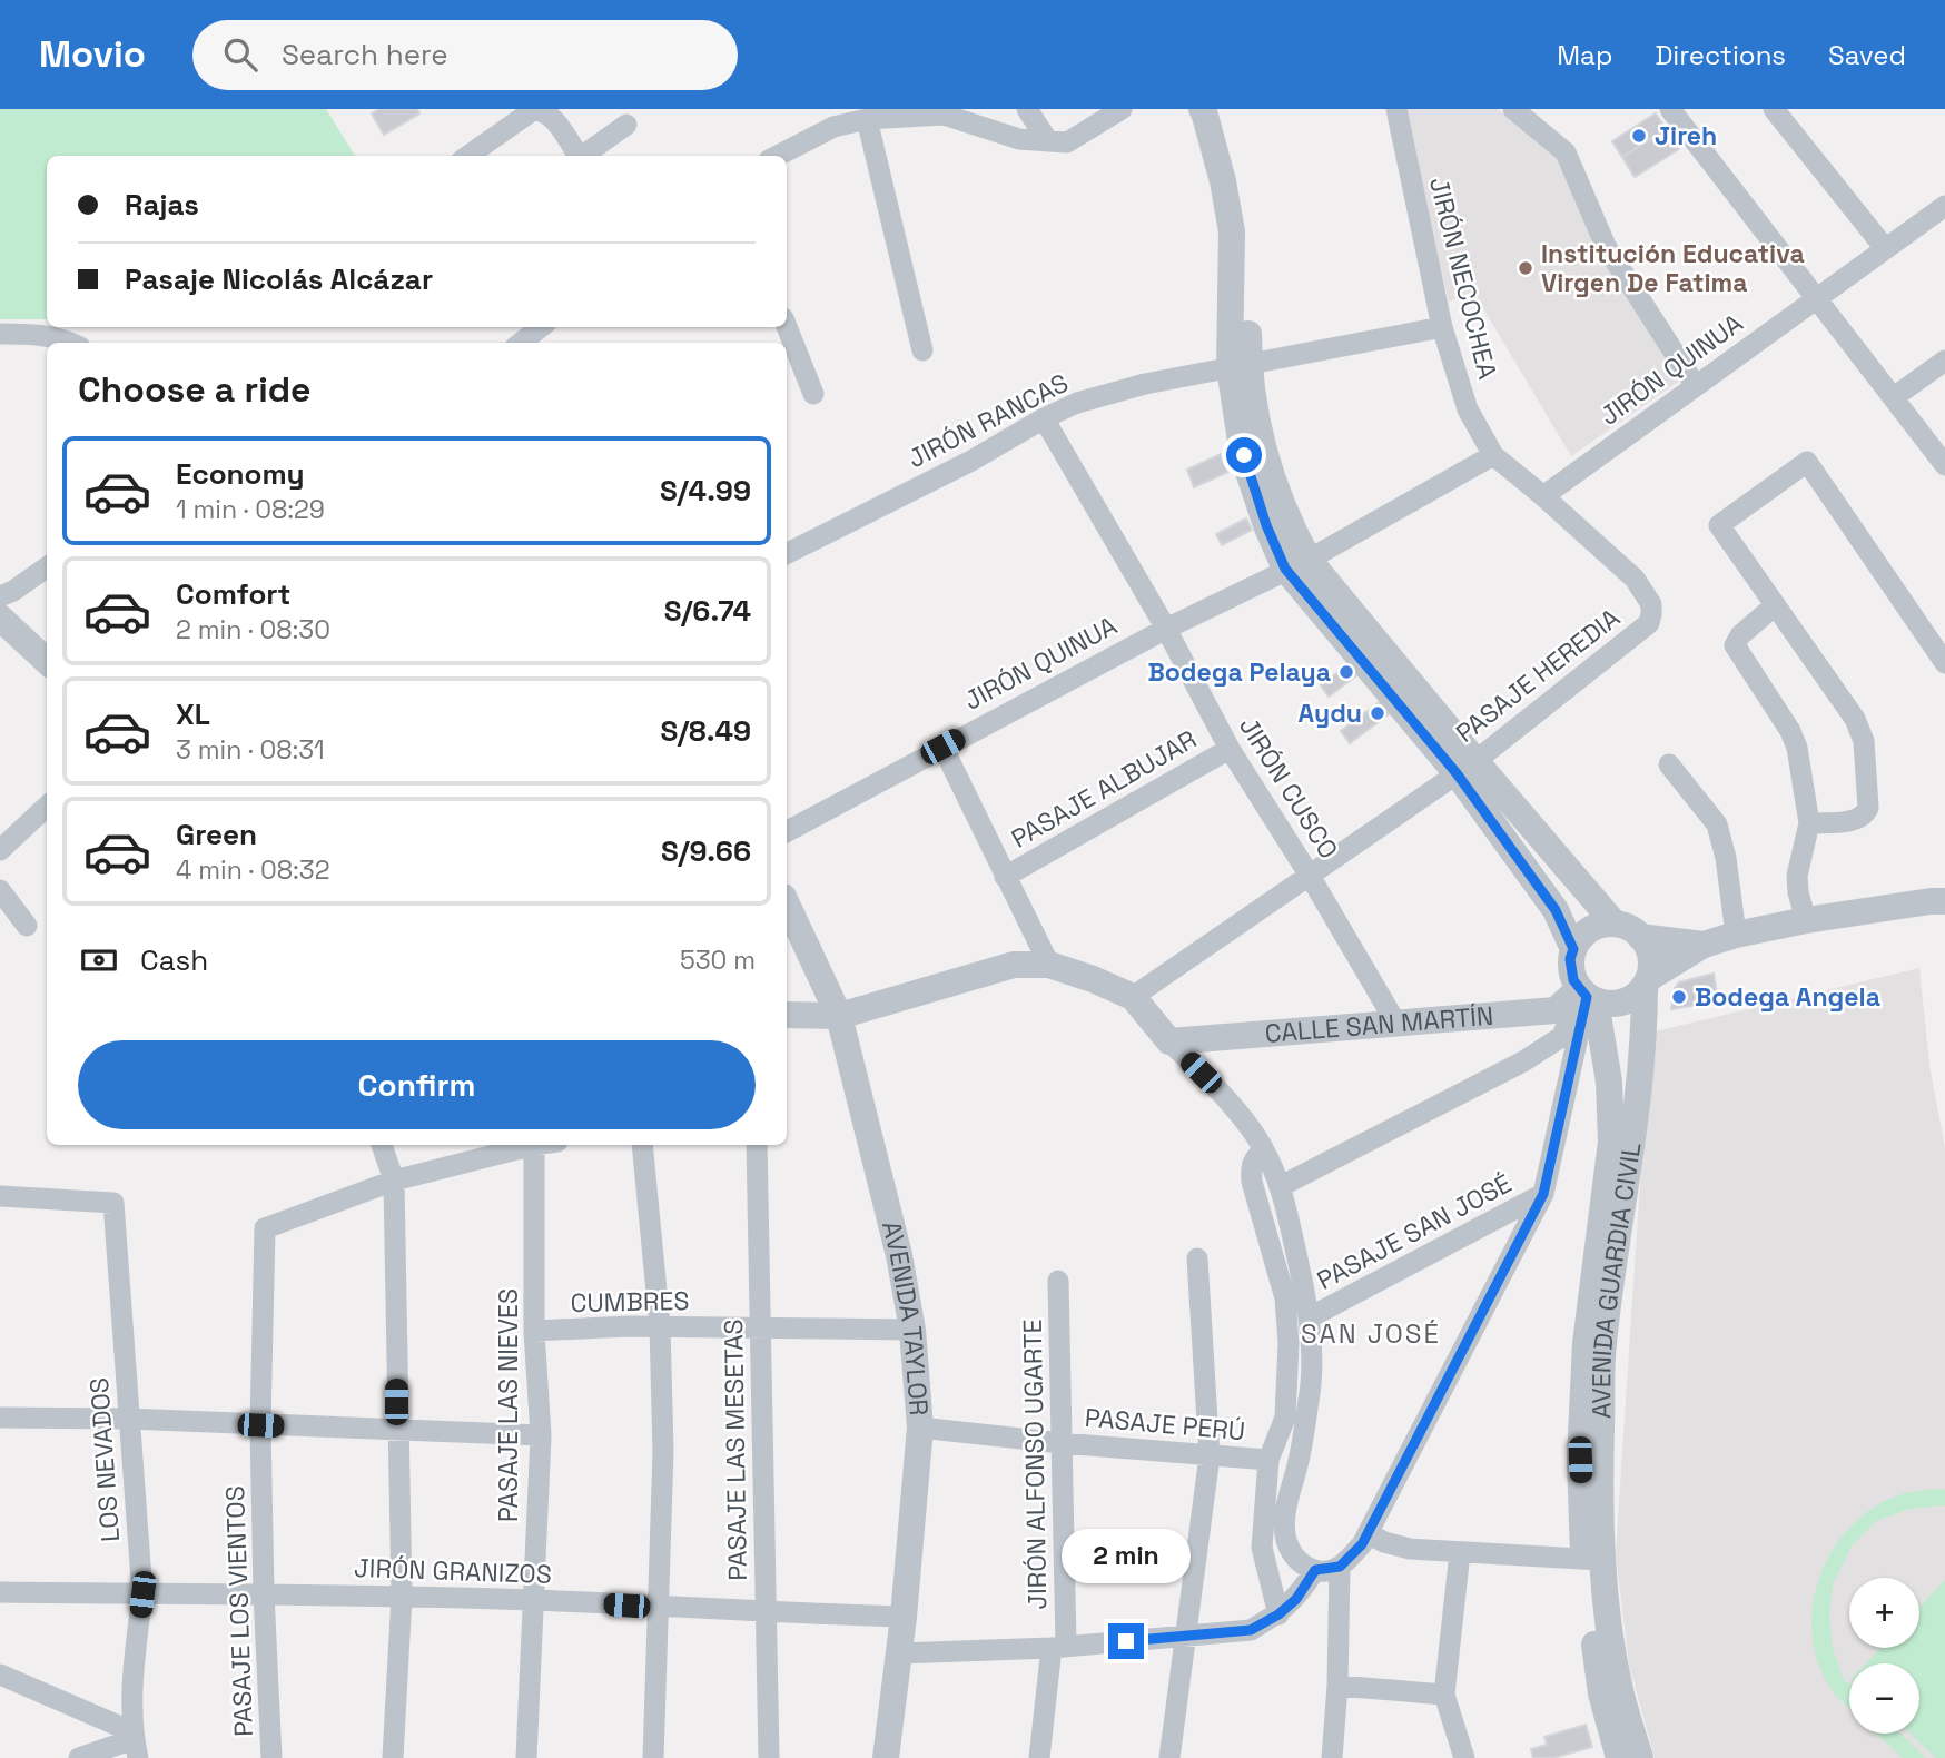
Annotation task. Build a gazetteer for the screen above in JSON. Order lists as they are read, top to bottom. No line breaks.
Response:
{"streets":{"street":["JIRÓN NECOCHEA","JIRÓN QUINUA","JIRÓN RANCAS","PASAJE HEREDIA","JIRÓN CUSCO","PASAJE ALBUJAR","CALLE SAN MARTÍN","PASAJE SAN JOSÉ","AVENIDA GUARDIA CIVIL","CUMBRES","AVENIDA TAYLOR","PASAJE LAS NIEVES","PASAJE PERÚ","PASAJE LAS MESETAS","LOS NEVADOS","JIRÓN ALFONSO UGARTE","JIRÓN GRANIZOS","PASAJE LOS VIENTOS"]},"crossings":[["JIRÓN NECOCHEA","JIRÓN QUINUA"],["JIRÓN NECOCHEA","JIRÓN RANCAS"],["JIRÓN NECOCHEA","PASAJE HEREDIA"],["JIRÓN QUINUA","JIRÓN CUSCO"],["JIRÓN RANCAS","JIRÓN CUSCO"],["PASAJE HEREDIA","JIRÓN CUSCO"],["JIRÓN CUSCO","PASAJE ALBUJAR"],["JIRÓN CUSCO","CALLE SAN MARTÍN"],["CALLE SAN MARTÍN","AVENIDA GUARDIA CIVIL"],["CUMBRES","AVENIDA TAYLOR"],["CUMBRES","PASAJE LAS NIEVES"],["CUMBRES","PASAJE LAS MESETAS"],["AVENIDA TAYLOR","PASAJE PERÚ"],["AVENIDA TAYLOR","JIRÓN GRANIZOS"],["PASAJE LAS NIEVES","JIRÓN GRANIZOS"],["PASAJE PERÚ","JIRÓN ALFONSO UGARTE"],["PASAJE LAS MESETAS","JIRÓN GRANIZOS"],["LOS NEVADOS","JIRÓN GRANIZOS"],["JIRÓN GRANIZOS","PASAJE LOS VIENTOS"]],"districts":["SAN JOSÉ"],"places":["Jireh","Institución Educativa Virgen De Fatima","Bodega Pelaya","Aydu","Bodega Angela"],"page":{"header":"Movio","search":"Search here","nav":["Map","Directions","Saved"],"banner":["Rajas","Pasaje Nicolás Alcázar"],"heading":"Choose a ride","list":[{"name":"Economy","note":"1 min · 08:29","value":"S/4.99"},{"name":"Comfort","note":"2 min · 08:30","value":"S/6.74"},{"name":"XL","note":"3 min · 08:31","value":"S/8.49"},{"name":"Green","note":"4 min · 08:32","value":"S/9.66"}],"pay":["Cash","530 m"],"buttons":"Confirm","bubble":"2 min","map_buttons":["+","−"]}}
